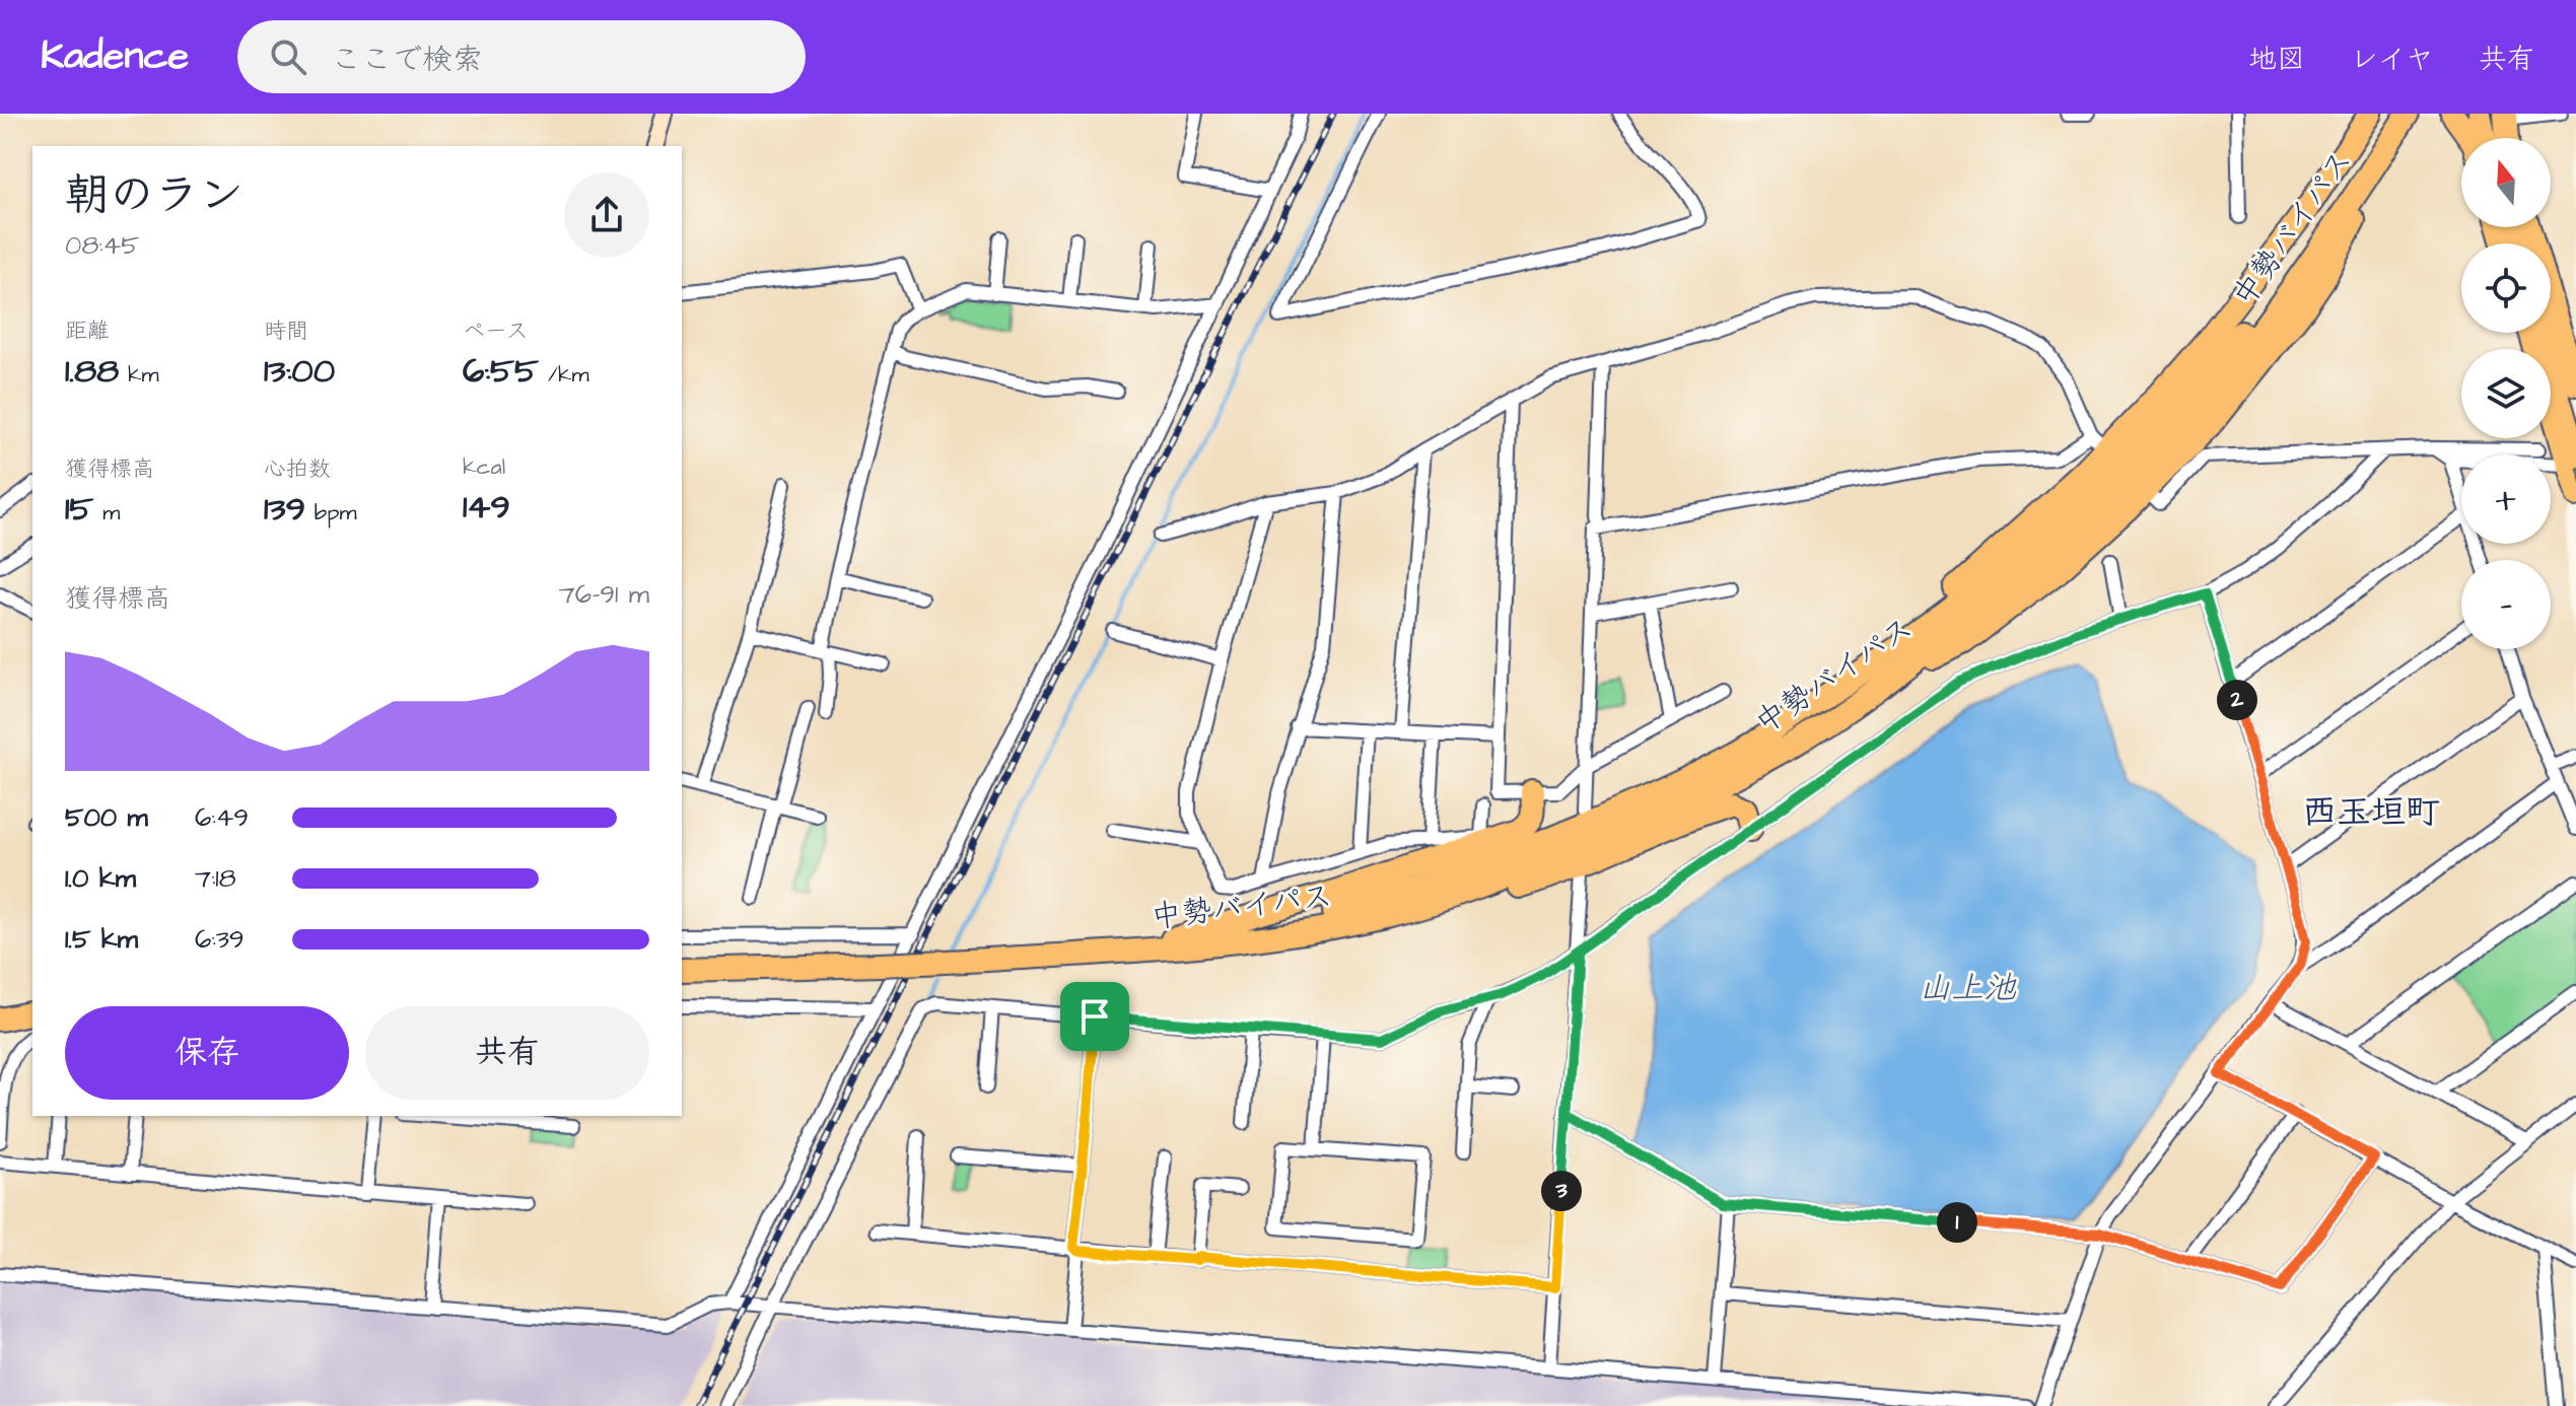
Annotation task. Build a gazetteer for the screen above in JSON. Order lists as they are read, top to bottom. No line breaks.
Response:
{"streets":{"highway":["中勢バイパス"]},"districts":["西玉垣町"],"water":["山上池"],"north":"top","page":{"header":"Kadence","search":"ここで検索","nav":["地図","レイヤ","共有"],"map_buttons":["+","−"],"heading":["朝のラン","08:45"],"stats":[["距離","1.88 km"],["時間","13:00"],["ペース","6:55 /km"],["獲得標高","15 m"],["心拍数","139 bpm"],["kcal","149"]],"chart":["獲得標高","76–91 m"],"pins":["2","3","1"],"list":[{"name":"500 m","note":"6:49"},{"name":"1.0 km","note":"7:18"},{"name":"1.5 km","note":"6:39"}],"buttons":["保存","共有"]}}
